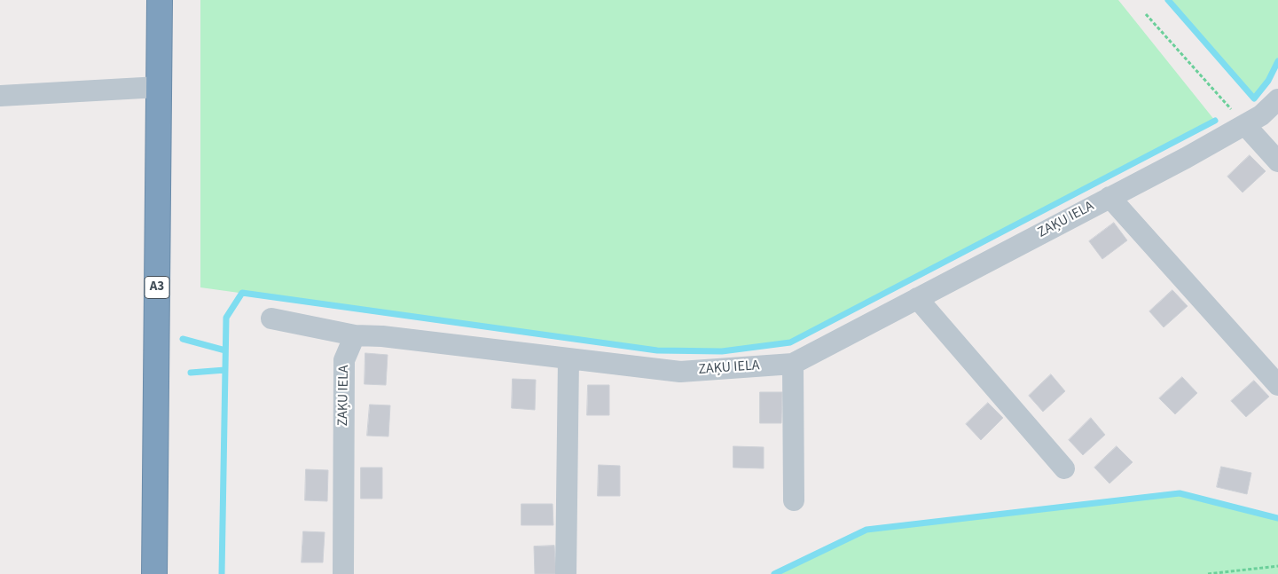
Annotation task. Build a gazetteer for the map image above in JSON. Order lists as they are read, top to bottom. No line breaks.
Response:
{"streets":{"highway":["A3"],"street":["ZAĶU IELA"]}}
